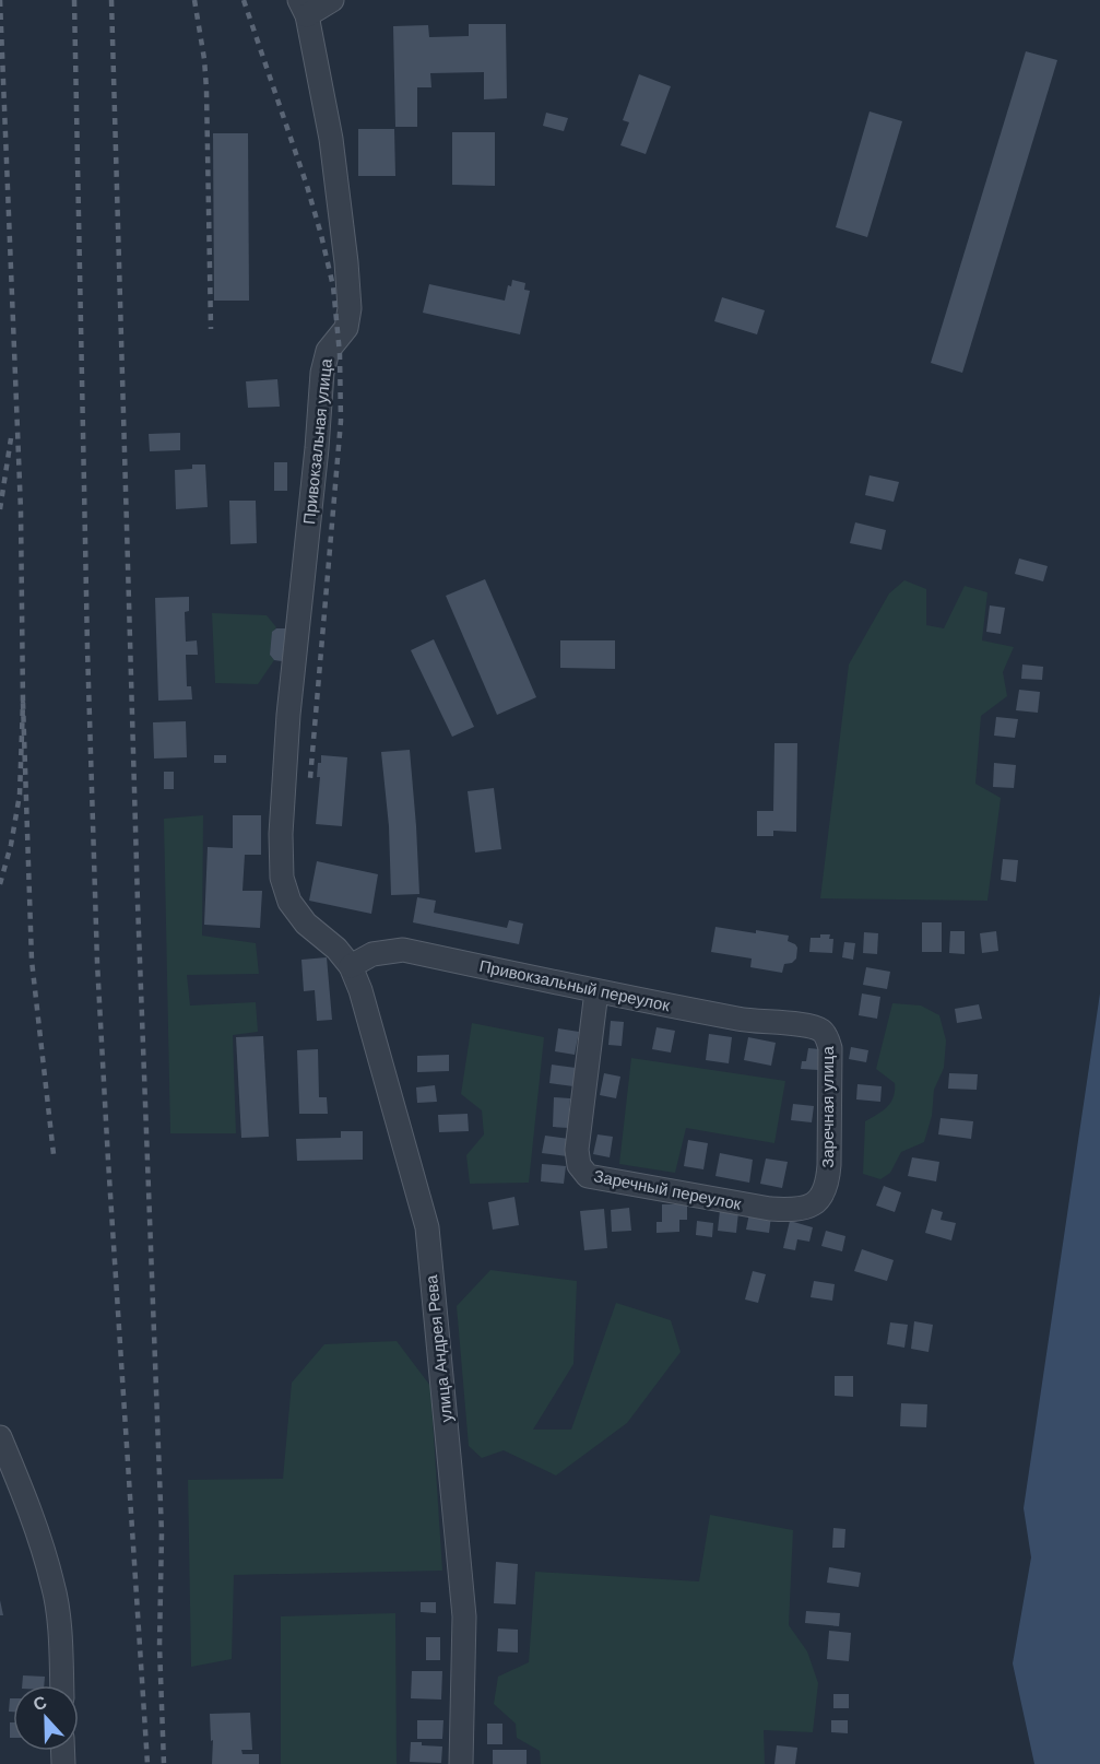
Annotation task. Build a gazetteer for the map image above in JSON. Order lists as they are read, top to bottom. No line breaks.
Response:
{"streets":{"street":["Привокзальная улица","Привокзальный переулок","Заречная улица","Заречный переулок","улица Андрея Рева"]},"crossings":[["Привокзальная улица","улица Андрея Рева"],["Привокзальный переулок","Заречная улица"],["Привокзальный переулок","Заречный переулок"],["Привокзальный переулок","улица Андрея Рева"],["Заречная улица","Заречный переулок"]],"north":"top"}
